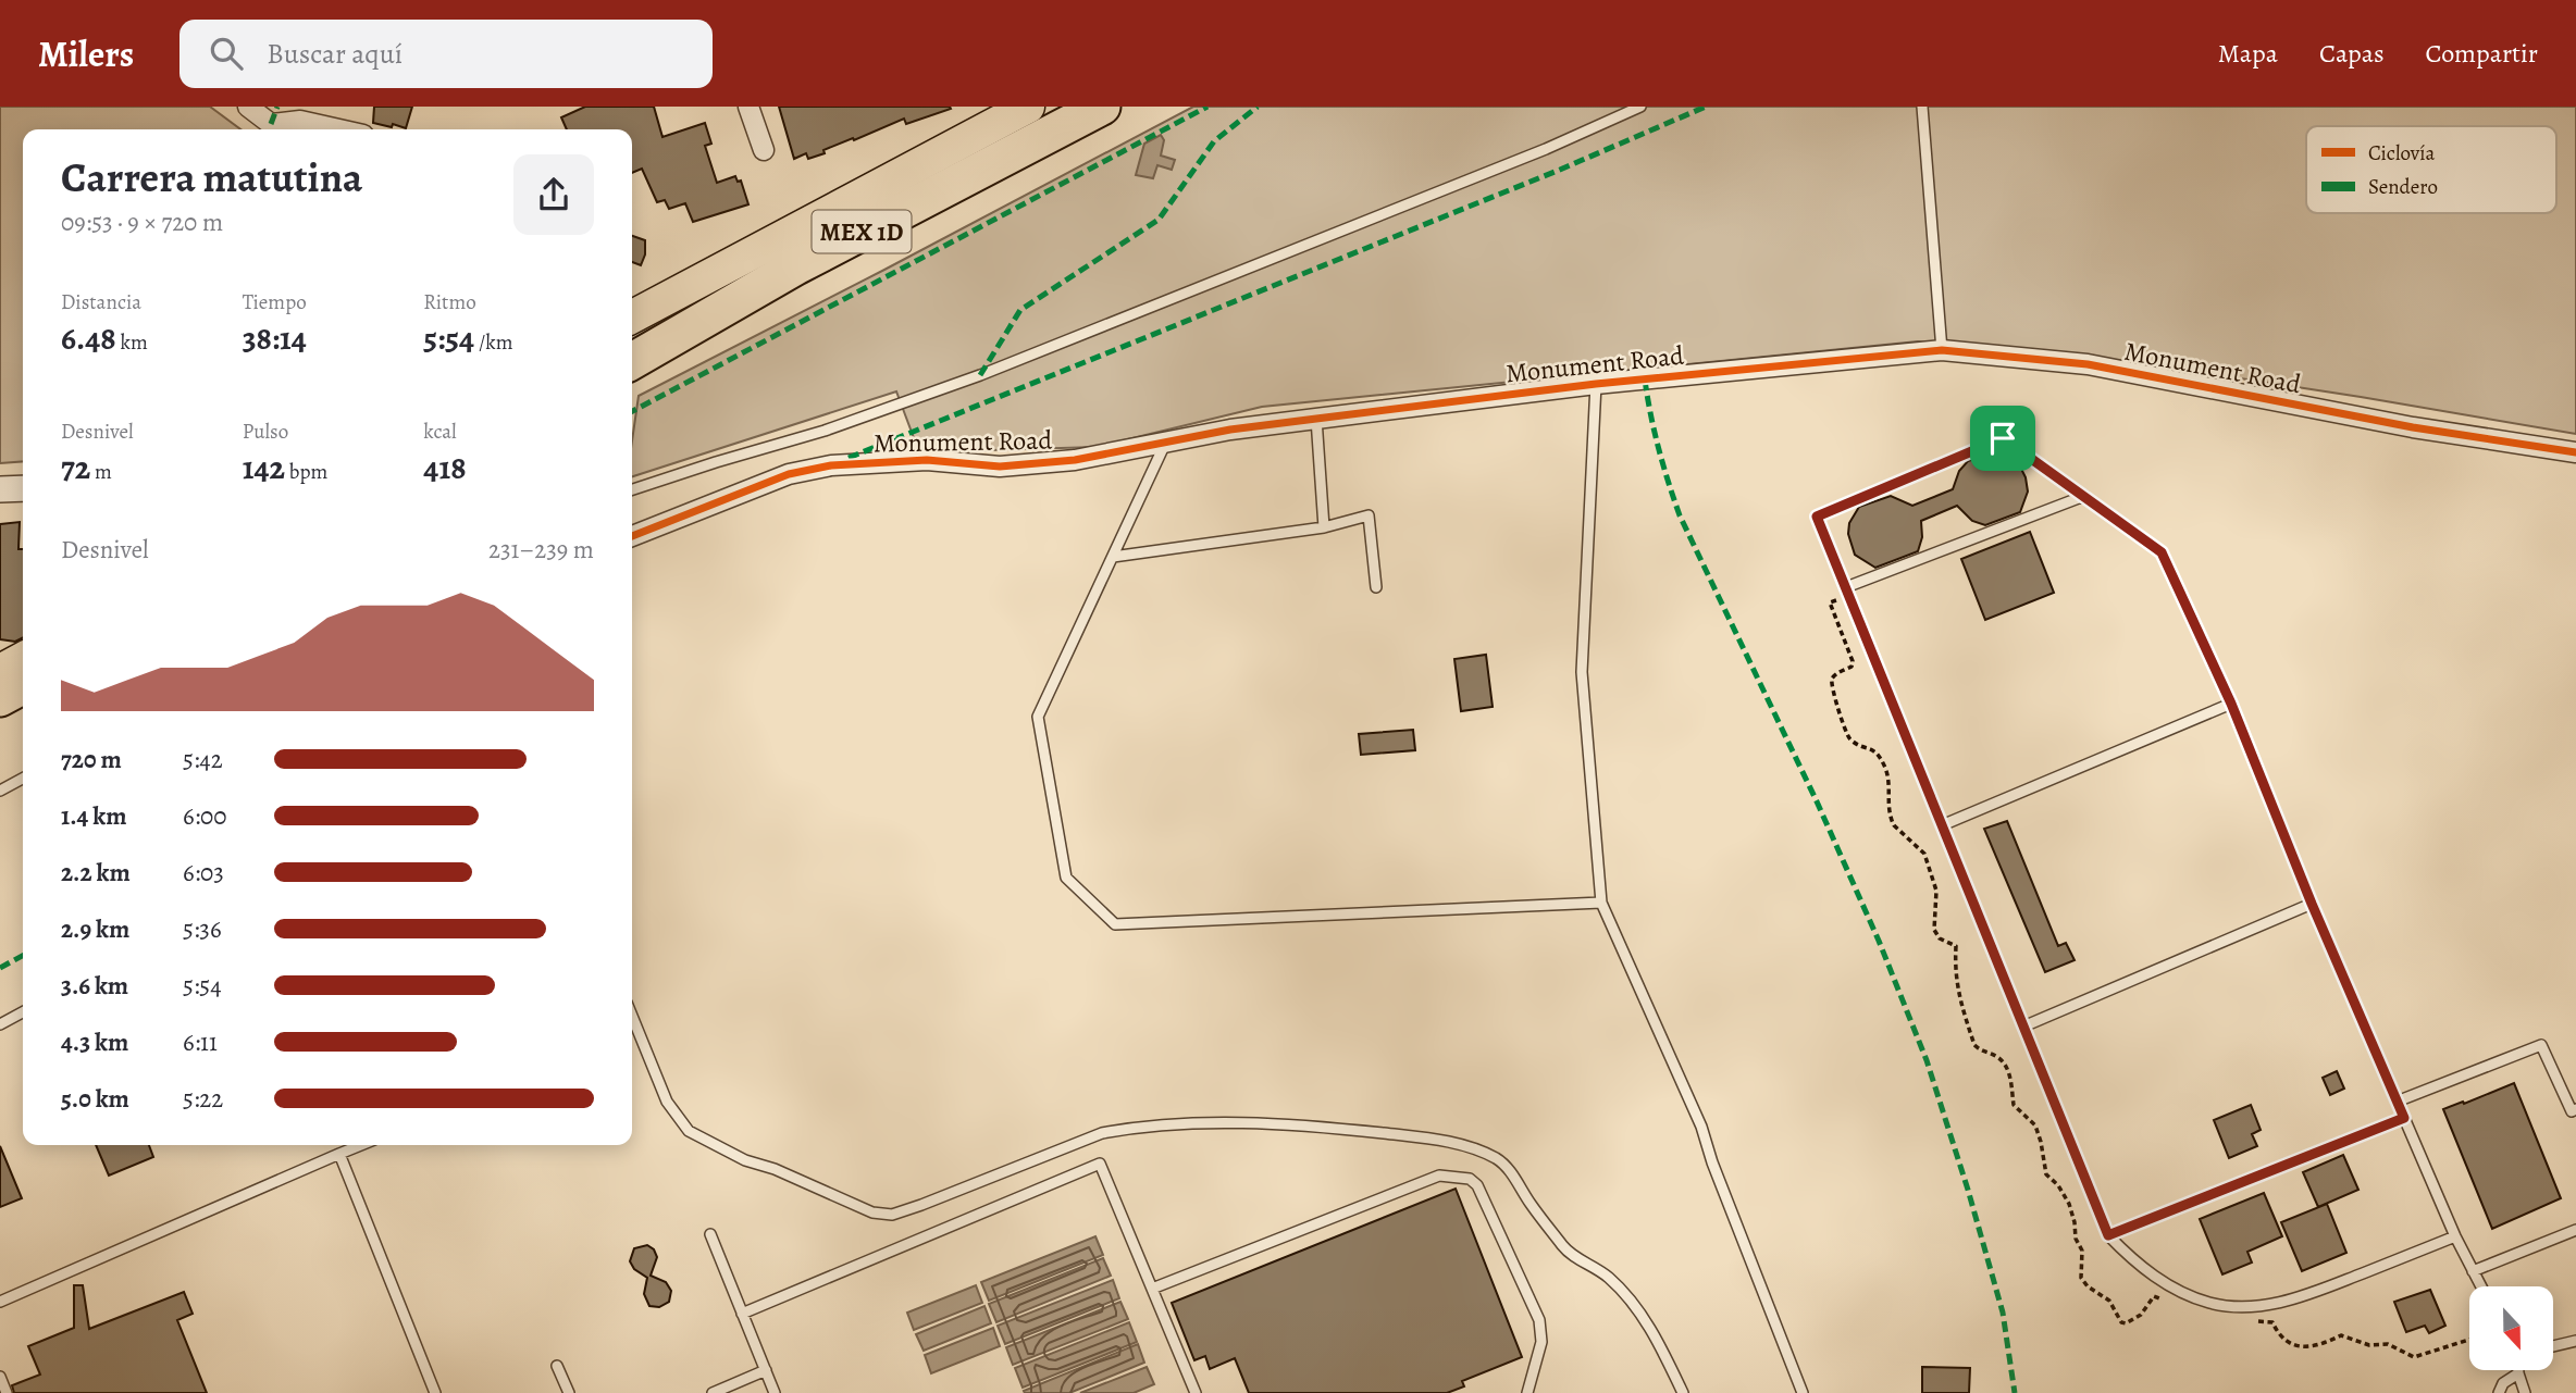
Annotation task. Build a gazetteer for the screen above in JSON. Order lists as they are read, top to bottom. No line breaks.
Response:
{"streets":{"highway":["MEX 1D"],"street":["Monument Road"]},"legend":["Ciclovía","Sendero"],"north":"bottom","page":{"header":"Milers","search":"Buscar aquí","nav":["Mapa","Capas","Compartir"],"heading":["Carrera matutina","09:53 · 9 × 720 m"],"stats":[["Distancia","6.48 km"],["Tiempo","38:14"],["Ritmo","5:54 /km"],["Desnivel","72 m"],["Pulso","142 bpm"],["kcal","418"]],"chart":["Desnivel","231–239 m"],"list":[{"name":"720 m","note":"5:42"},{"name":"1.4 km","note":"6:00"},{"name":"2.2 km","note":"6:03"},{"name":"2.9 km","note":"5:36"},{"name":"3.6 km","note":"5:54"},{"name":"4.3 km","note":"6:11"},{"name":"5.0 km","note":"5:22"}]}}
